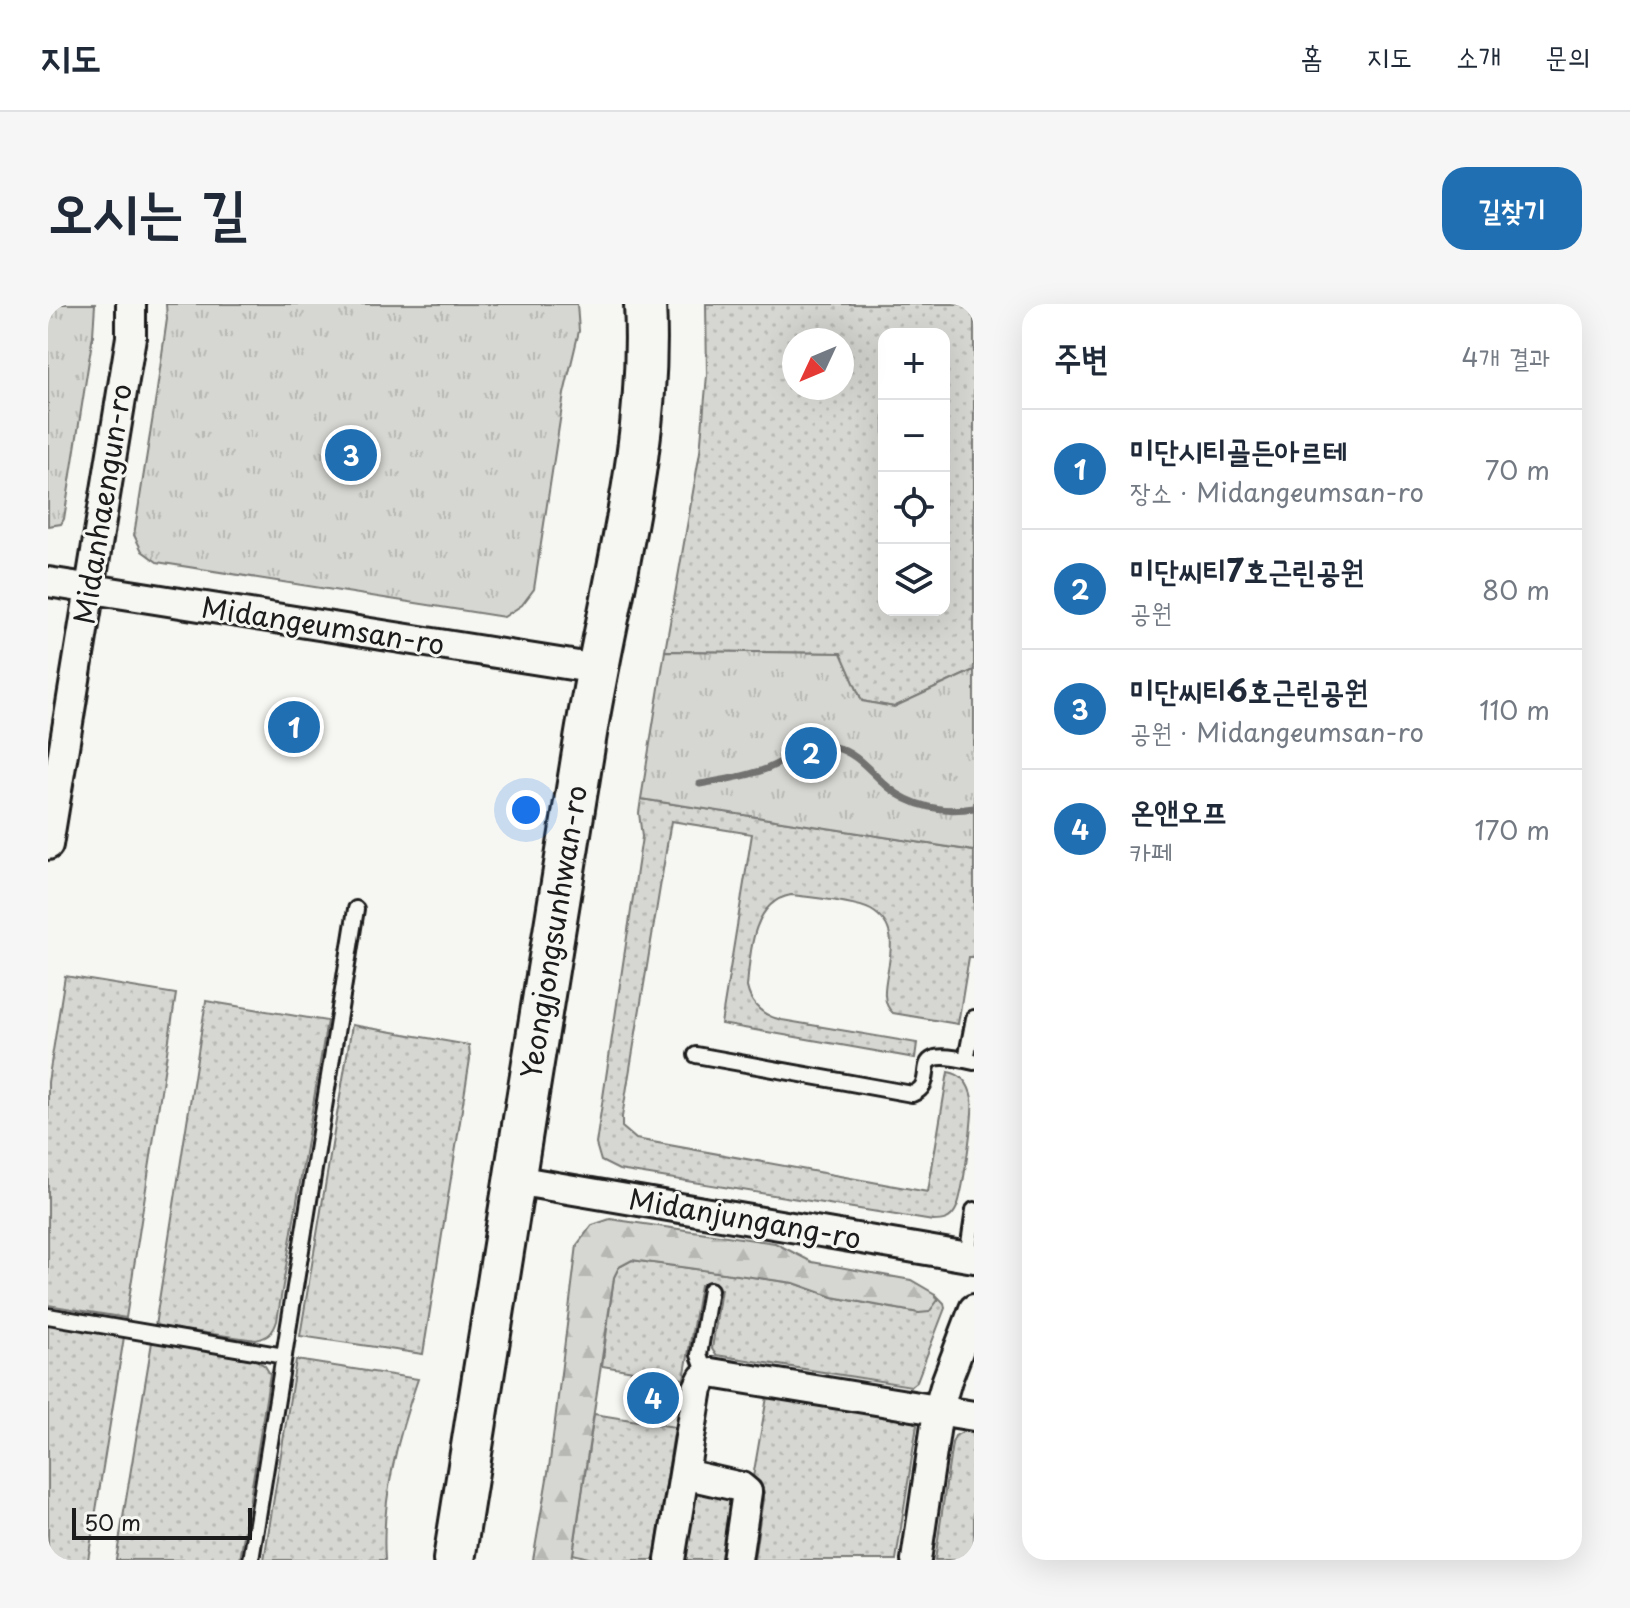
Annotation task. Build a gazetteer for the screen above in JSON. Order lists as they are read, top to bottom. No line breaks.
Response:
{"streets":{"main road":["Yeongjongsunhwan-ro"],"street":["Midanhaengun-ro","Midangeumsan-ro","Midanjungang-ro"]},"crossings":[["Midanhaengun-ro","Midangeumsan-ro"],["Midangeumsan-ro","Yeongjongsunhwan-ro"],["Yeongjongsunhwan-ro","Midanjungang-ro"]],"scale_bar":"50 m","north":"bottom left","page":{"header":"지도","nav":["홈","지도","소개","문의"],"title":"오시는 길","buttons":"길찾기","heading":["주변","4개 결과"],"map_buttons":["+","−"],"list":[{"mark":"1","name":"미단시티골든아르테","note":"장소 · Midangeumsan-ro","value":"70 m"},{"mark":"2","name":"미단씨티7호근린공원","note":"공원","value":"80 m"},{"mark":"3","name":"미단씨티6호근린공원","note":"공원 · Midangeumsan-ro","value":"110 m"},{"mark":"4","name":"온앤오프","note":"카페","value":"170 m"}],"pins":["3","1","2","4"],"scale":"50 m"}}
